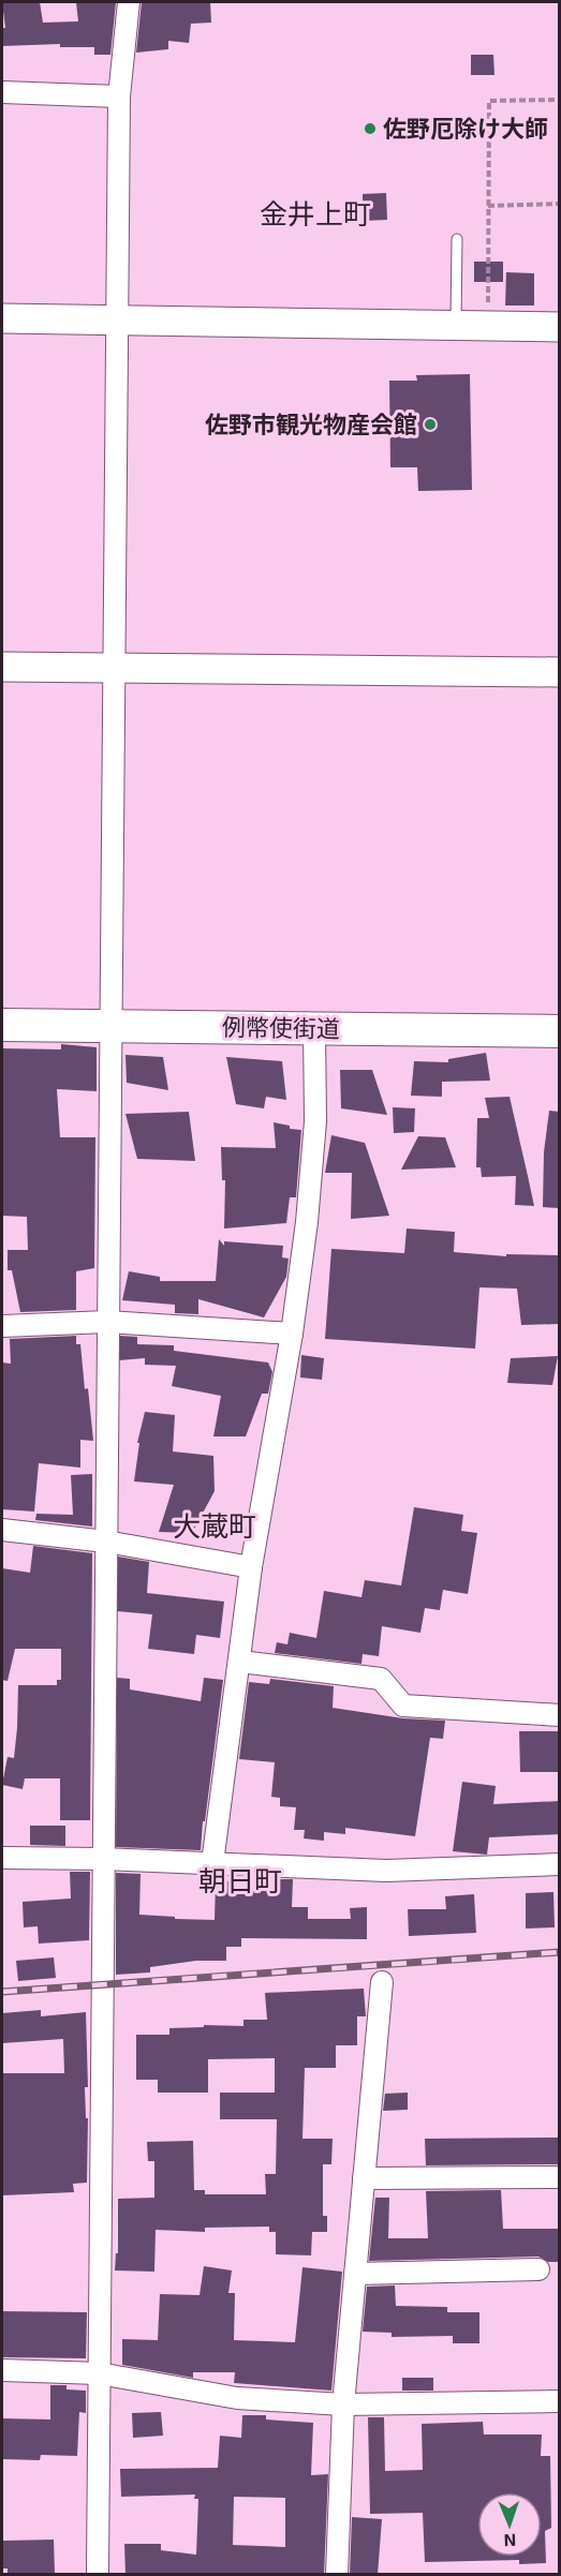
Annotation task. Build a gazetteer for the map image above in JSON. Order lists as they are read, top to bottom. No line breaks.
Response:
{"streets":{"main road":["例幣使街道"]},"districts":["金井上町","大蔵町","朝日町"],"places":["佐野厄除け大師","佐野市観光物産会館"],"north":"bottom"}
